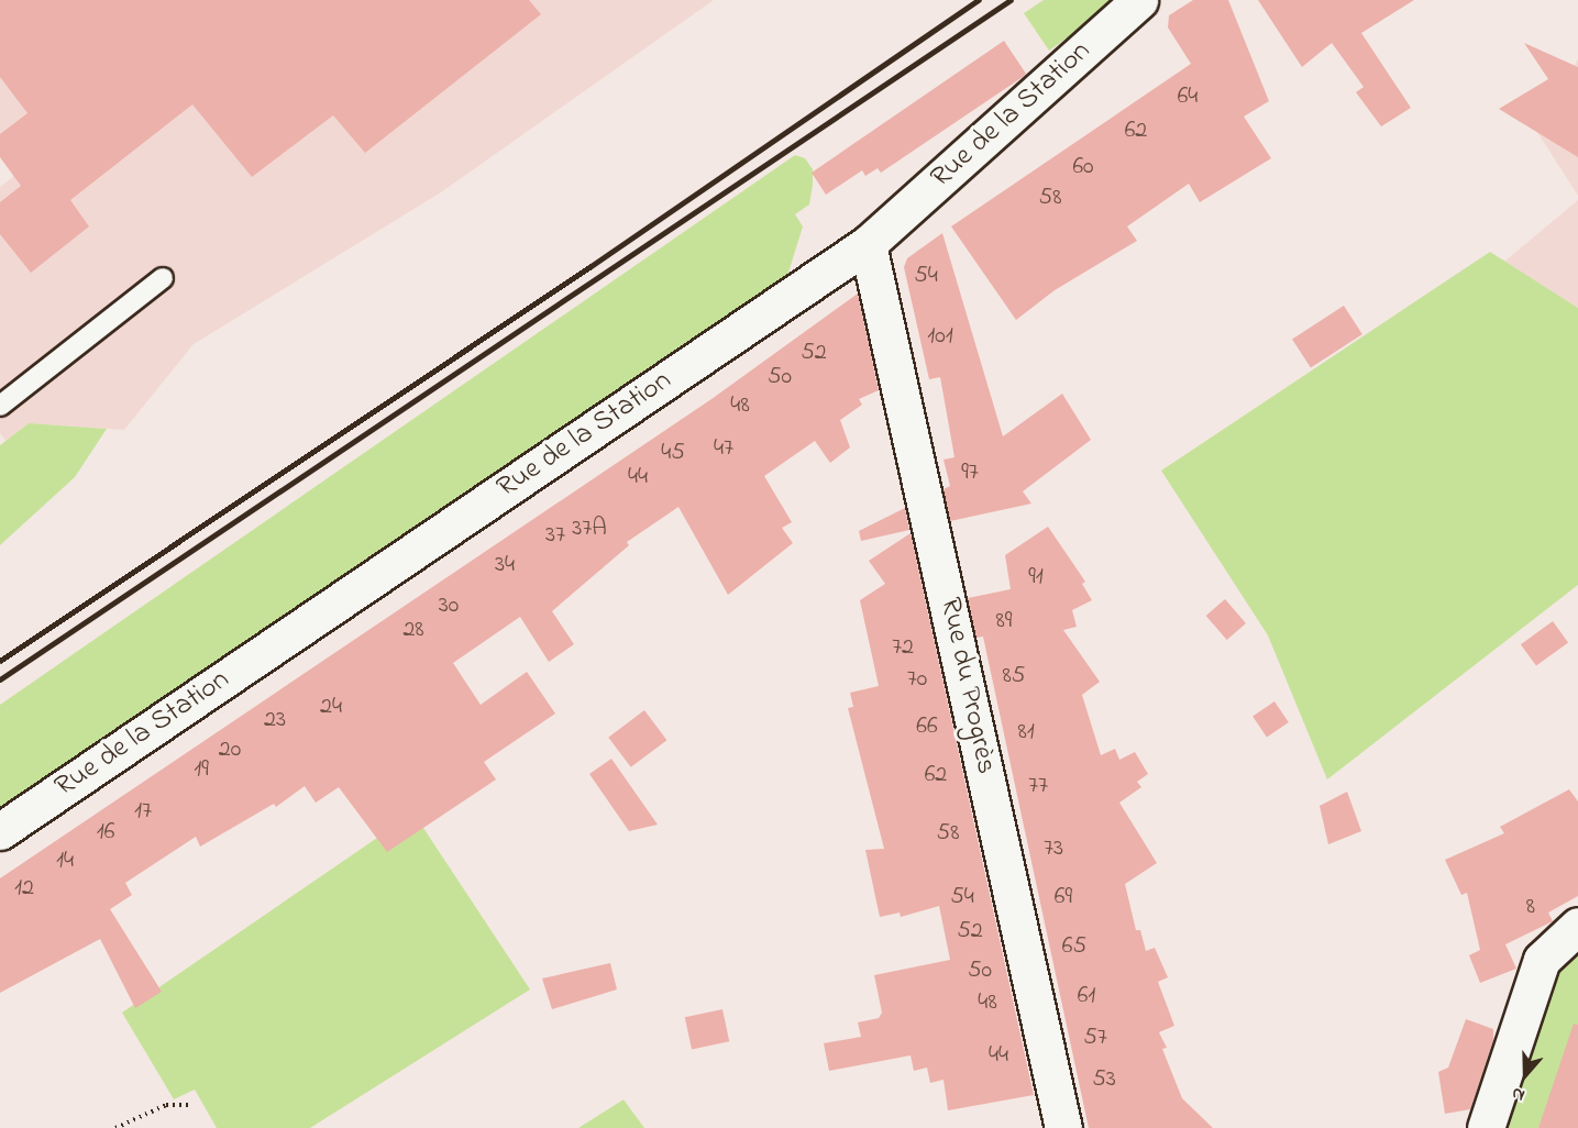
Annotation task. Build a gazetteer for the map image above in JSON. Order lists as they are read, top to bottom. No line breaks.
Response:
{"streets":{"street":["Rue de la Station","Rue du Progrès"]},"crossings":[["Rue de la Station","Rue du Progrès"]],"house_numbers":["64","62","60","58","54","101","52","50","48","47","45","97","44","37A","37","34","91","30","89","28","72","85","70","24","23","66","81","20","19","62","77","17","16","58","73","14","12","54","69","8","52","65","50","61","48","57","44","53"],"north":"bottom"}
